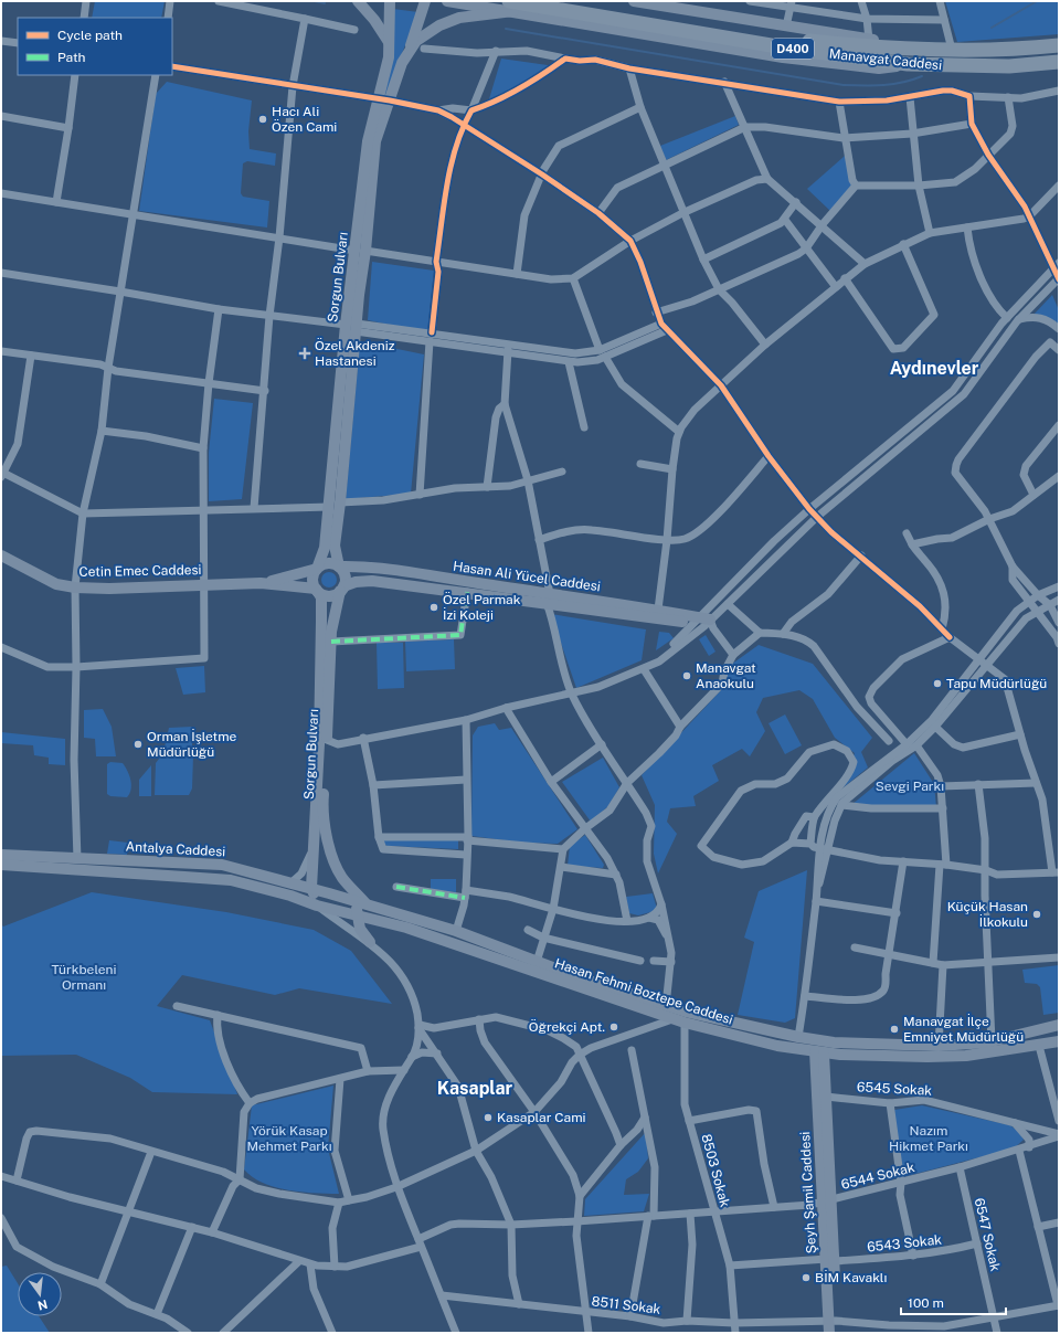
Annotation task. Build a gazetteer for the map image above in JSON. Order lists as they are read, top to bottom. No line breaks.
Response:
{"streets":{"highway":["D400","Manavgat Caddesi"],"main road":["Sorgun Bulvarı","Cetin Emec Caddesi","Hasan Ali Yücel Caddesi","Antalya Caddesi","Hasan Fehmi Boztepe Caddesi","Şeyh Şamil Caddesi"],"street":["6545 Sokak","8503 Sokak","6544 Sokak","6547 Sokak","6543 Sokak","8511 Sokak"]},"crossings":[["Sorgun Bulvarı","Hasan Ali Yücel Caddesi"],["Sorgun Bulvarı","Antalya Caddesi"],["Sorgun Bulvarı","Hasan Fehmi Boztepe Caddesi"],["Antalya Caddesi","Hasan Fehmi Boztepe Caddesi"],["Hasan Fehmi Boztepe Caddesi","8503 Sokak"],["Hasan Fehmi Boztepe Caddesi","Şeyh Şamil Caddesi"],["6545 Sokak","6544 Sokak"],["6545 Sokak","Şeyh Şamil Caddesi"],["8503 Sokak","6544 Sokak"],["8503 Sokak","6543 Sokak"],["8503 Sokak","8511 Sokak"],["6544 Sokak","Şeyh Şamil Caddesi"],["6544 Sokak","6547 Sokak"],["Şeyh Şamil Caddesi","6543 Sokak"],["Şeyh Şamil Caddesi","8511 Sokak"],["6547 Sokak","6543 Sokak"],["6547 Sokak","8511 Sokak"]],"districts":["Aydınevler","Kasaplar"],"parks":["Sevgi Parkı","Türkbeleni Ormanı","Yörük Kasap Mehmet Parkı","Nazım Hikmet Parkı"],"places":{"other":["Hacı Ali Özen Cami","Özel Parmak İzi Koleji","Manavgat Anaokulu","Tapu Müdürlüğü","Orman İşletme Müdürlüğü","Küçük Hasan İlkokulu","Öğrekçi Apt.","Manavgat İlçe Emniyet Müdürlüğü","Kasaplar Cami","BİM Kavaklı"],"health":["Özel Akdeniz Hastanesi"]},"legend":["Cycle path","Path"],"scale_bar":"100 m","north":"bottom"}
